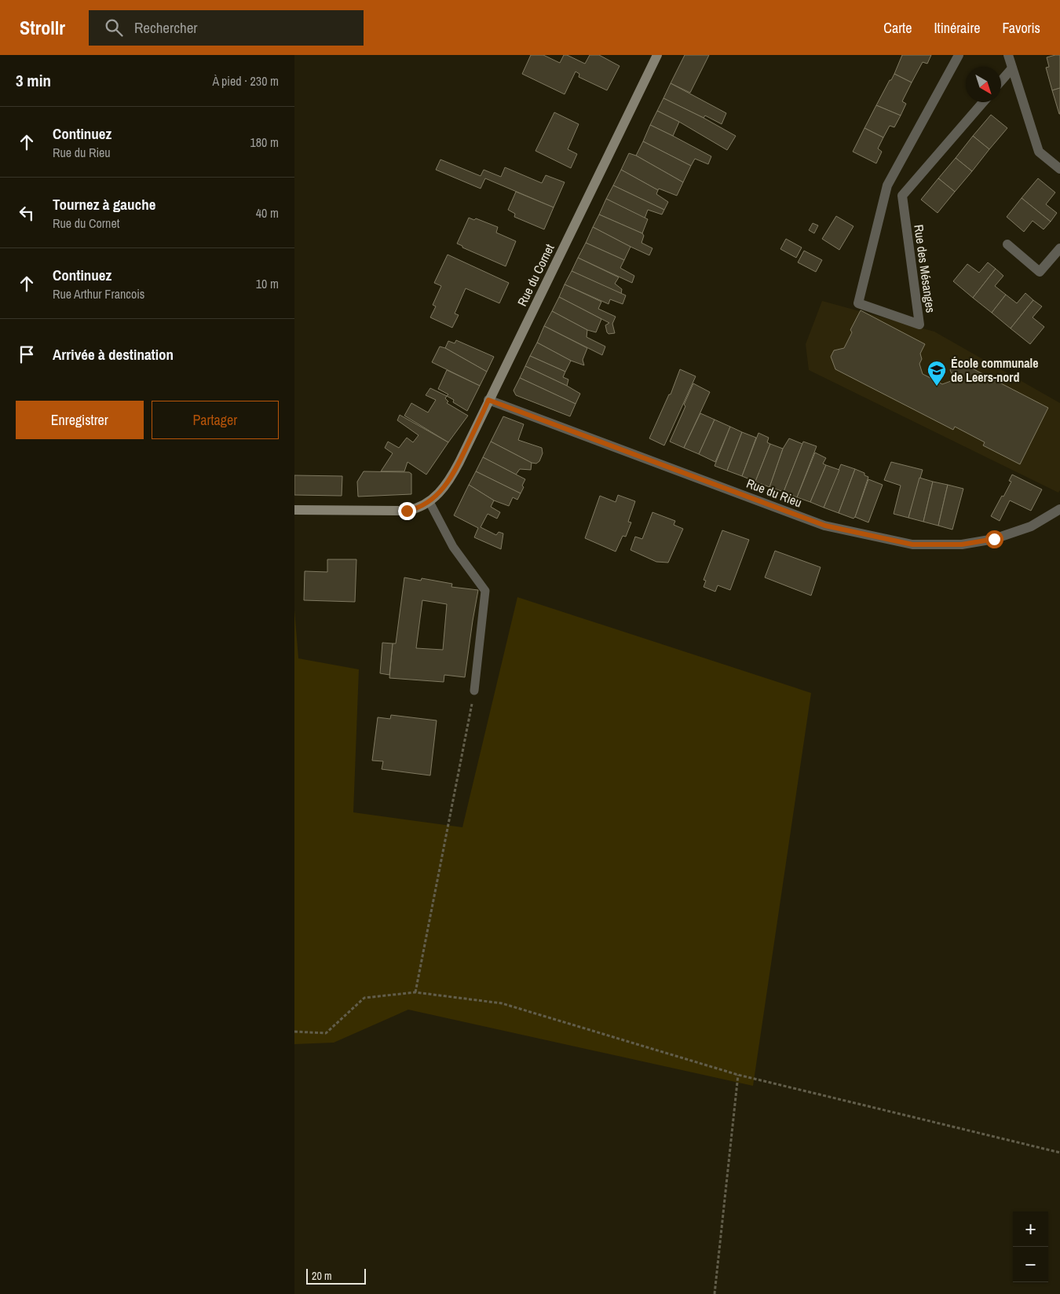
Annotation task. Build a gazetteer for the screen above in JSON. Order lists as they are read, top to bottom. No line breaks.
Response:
{"streets":{"street":["Rue des Mésanges","Rue du Cornet","Rue du Rieu"]},"crossings":[["Rue du Cornet","Rue du Rieu"]],"places":{"school or university":["École communale de Leers-nord"]},"scale_bar":"20 m","north":"bottom right","page":{"header":"Strollr","search":"Rechercher","nav":["Carte","Itinéraire","Favoris"],"heading":["3 min","À pied · 230 m"],"list":[["Continuez","Rue du Rieu","180 m"],["Tournez à gauche","Rue du Cornet","40 m"],["Continuez","Rue Arthur Francois","10 m"],"Arrivée à destination"],"buttons":["Enregistrer","Partager"],"map_buttons":["+","−"],"scale":"20 m"}}
